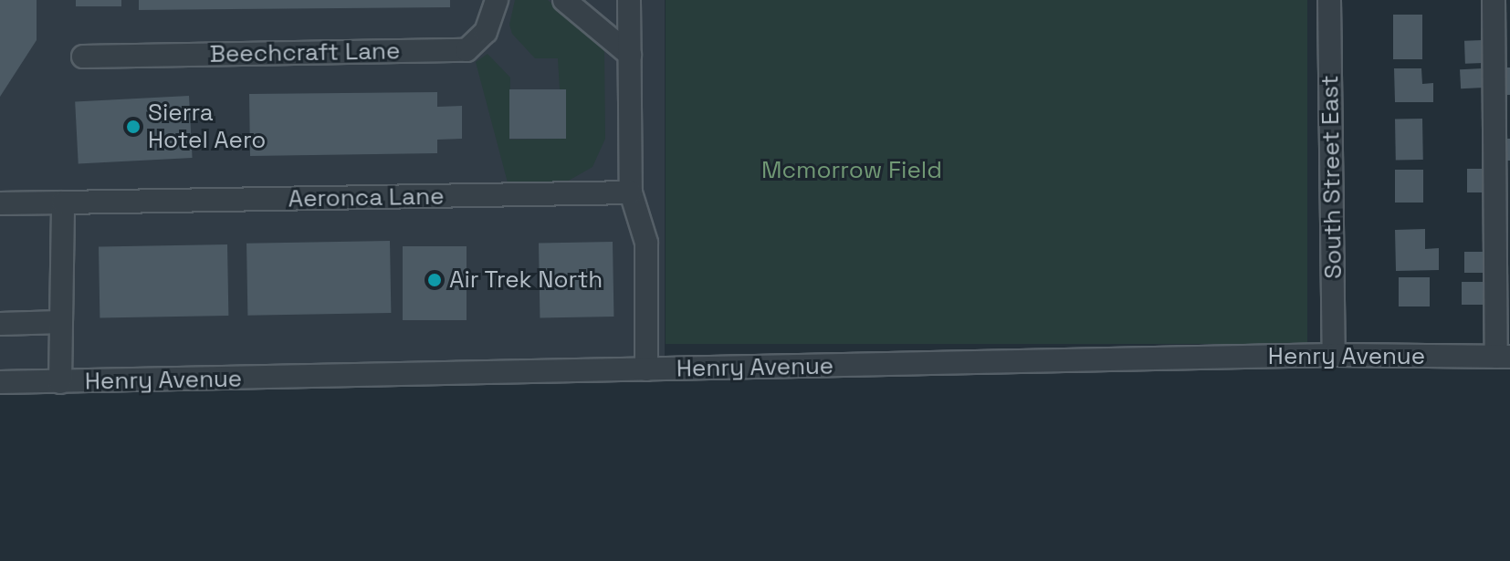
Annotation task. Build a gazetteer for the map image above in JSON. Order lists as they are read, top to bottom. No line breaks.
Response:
{"streets":{"street":["Beechcraft Lane","South Street East","Aeronca Lane","Henry Avenue"]},"crossings":[["South Street East","Henry Avenue"]],"parks":["Mcmorrow Field"],"places":["Sierra Hotel Aero","Air Trek North"]}
